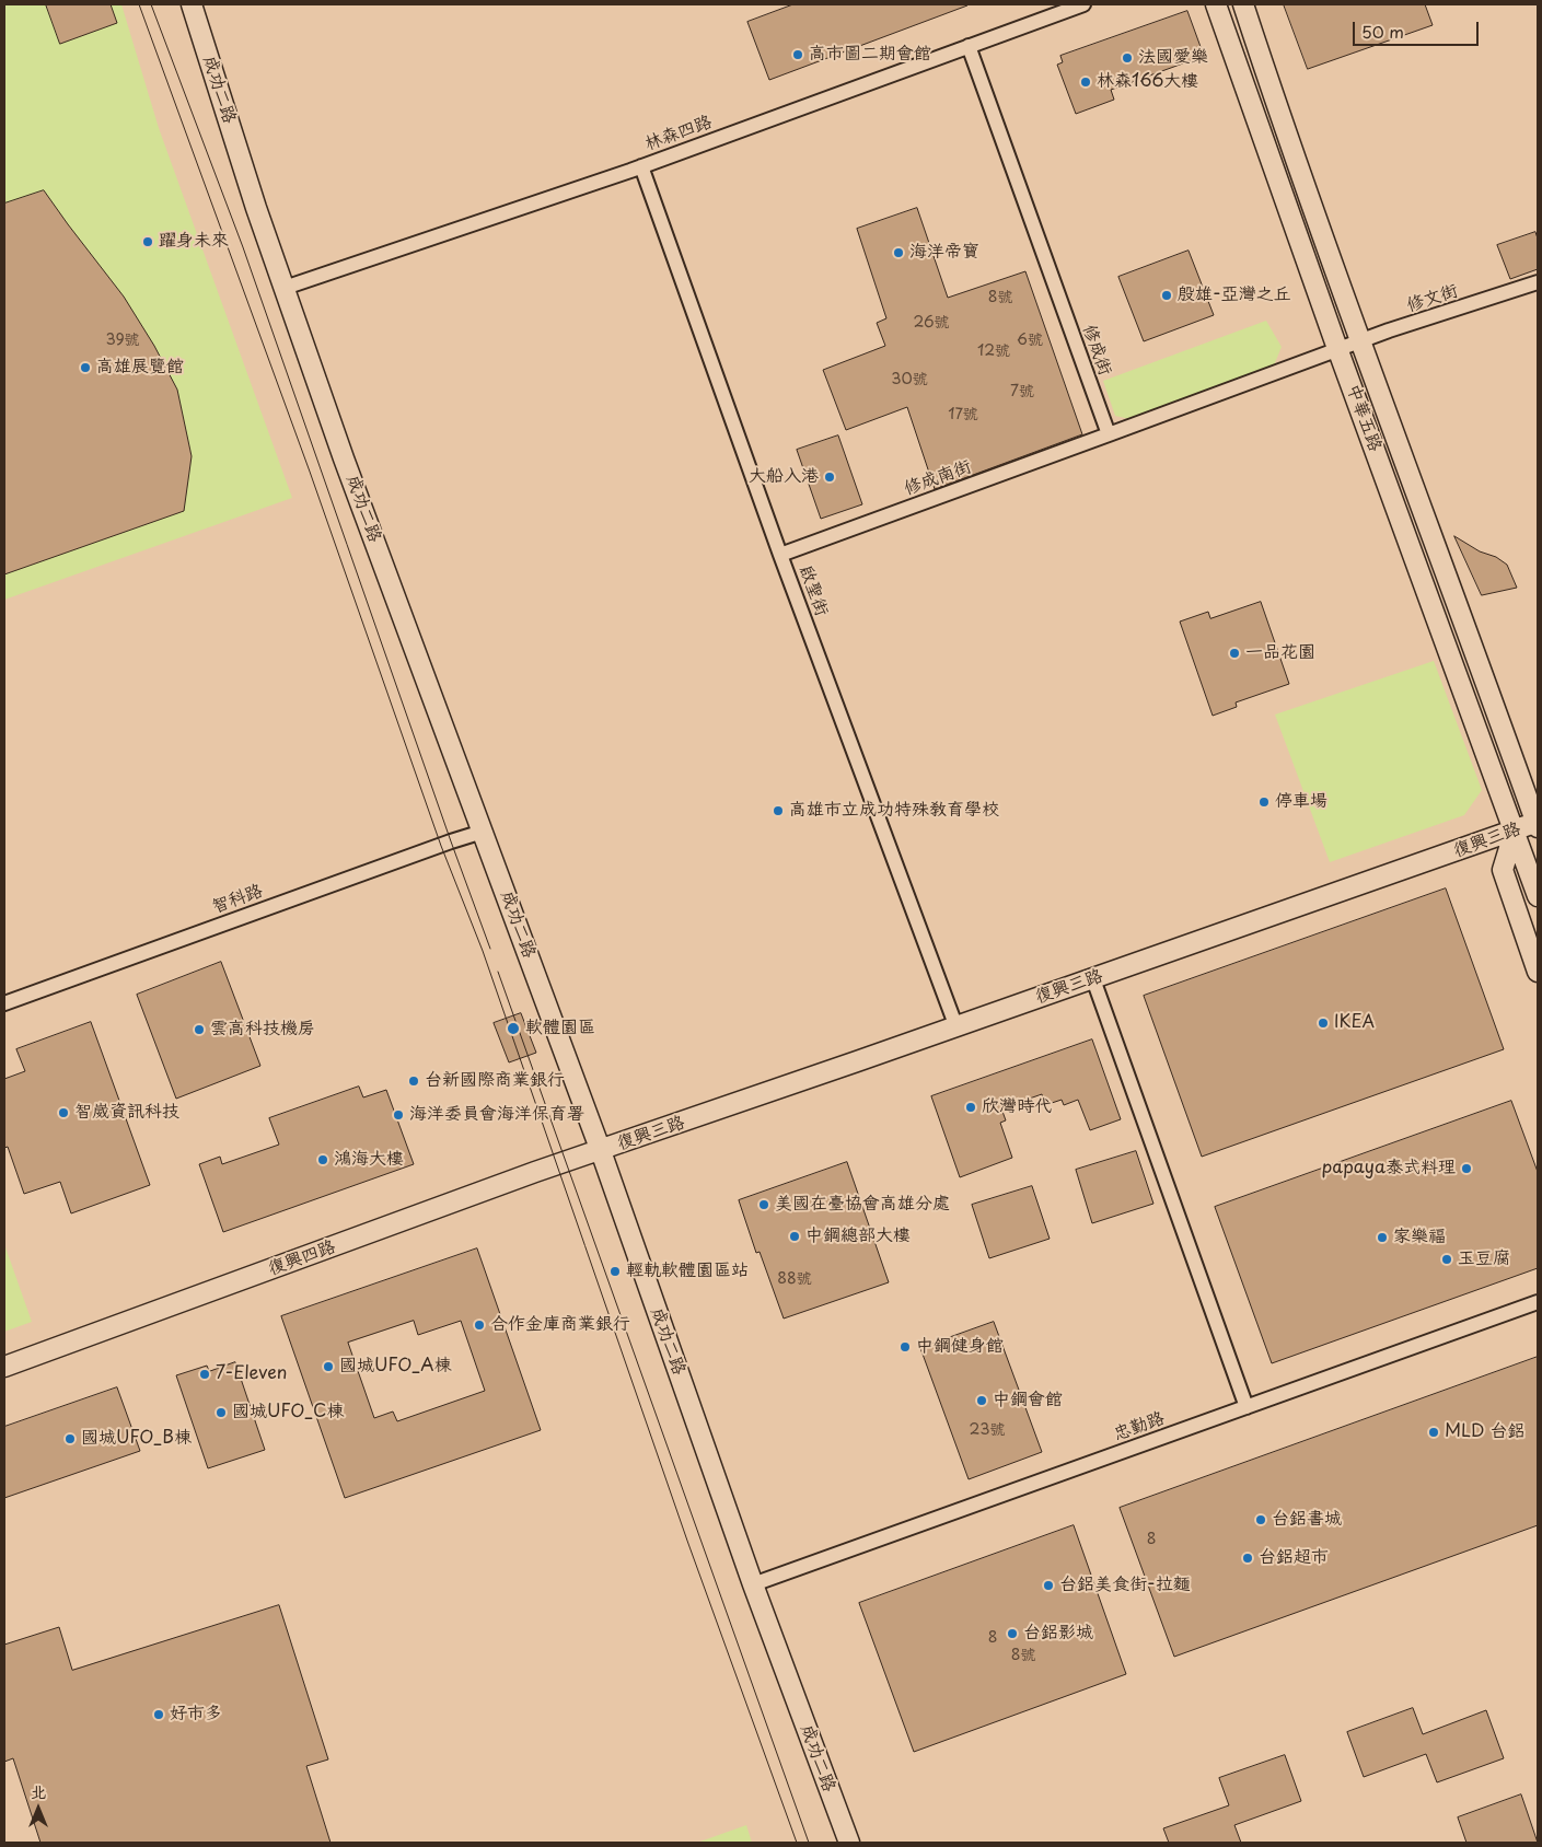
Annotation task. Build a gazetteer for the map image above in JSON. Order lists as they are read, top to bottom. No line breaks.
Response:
{"streets":{"street":["成功二路","林森四路","修文街","修成街","中華五路","修成南街","啟聖街","復興三路","智科路","復興四路","忠勤路"]},"crossings":[["成功二路","林森四路"],["成功二路","復興三路"],["成功二路","智科路"],["成功二路","復興四路"],["成功二路","忠勤路"],["林森四路","修成街"],["林森四路","啟聖街"],["修文街","中華五路"],["修成街","修成南街"],["中華五路","復興三路"],["修成南街","啟聖街"],["啟聖街","復興三路"],["復興三路","復興四路"]],"places":["高市圖二期會館","法國愛樂","林森166大樓","躍身未來","海洋帝寶","殷雄-亞灣之丘","高雄展覽館","大船入港","一品花園","停車場","高雄市立成功特殊教育學校","IKEA","軟體園區","雲高科技機房","台新國際商業銀行","欣灣時代","智崴資訊科技","海洋委員會海洋保育署","鴻海大樓","papaya泰式料理","美國在臺協會高雄分處","中鋼總部大樓","家樂福","玉豆腐","輕軌軟體園區站","合作金庫商業銀行","中鋼健身館","國城UFO_A棟","7-Eleven","中鋼會館","國城UFO_C棟","MLD 台鋁","國城UFO_B棟","台鋁書城","台鋁超市","台鋁美食街-拉麵","台鋁影城","好市多"],"house_numbers":["8號","26號","39號","6號","12號","30號","7號","17號","88號","23號","8","8","8號"],"scale_bar":"50 m","north":"top"}
